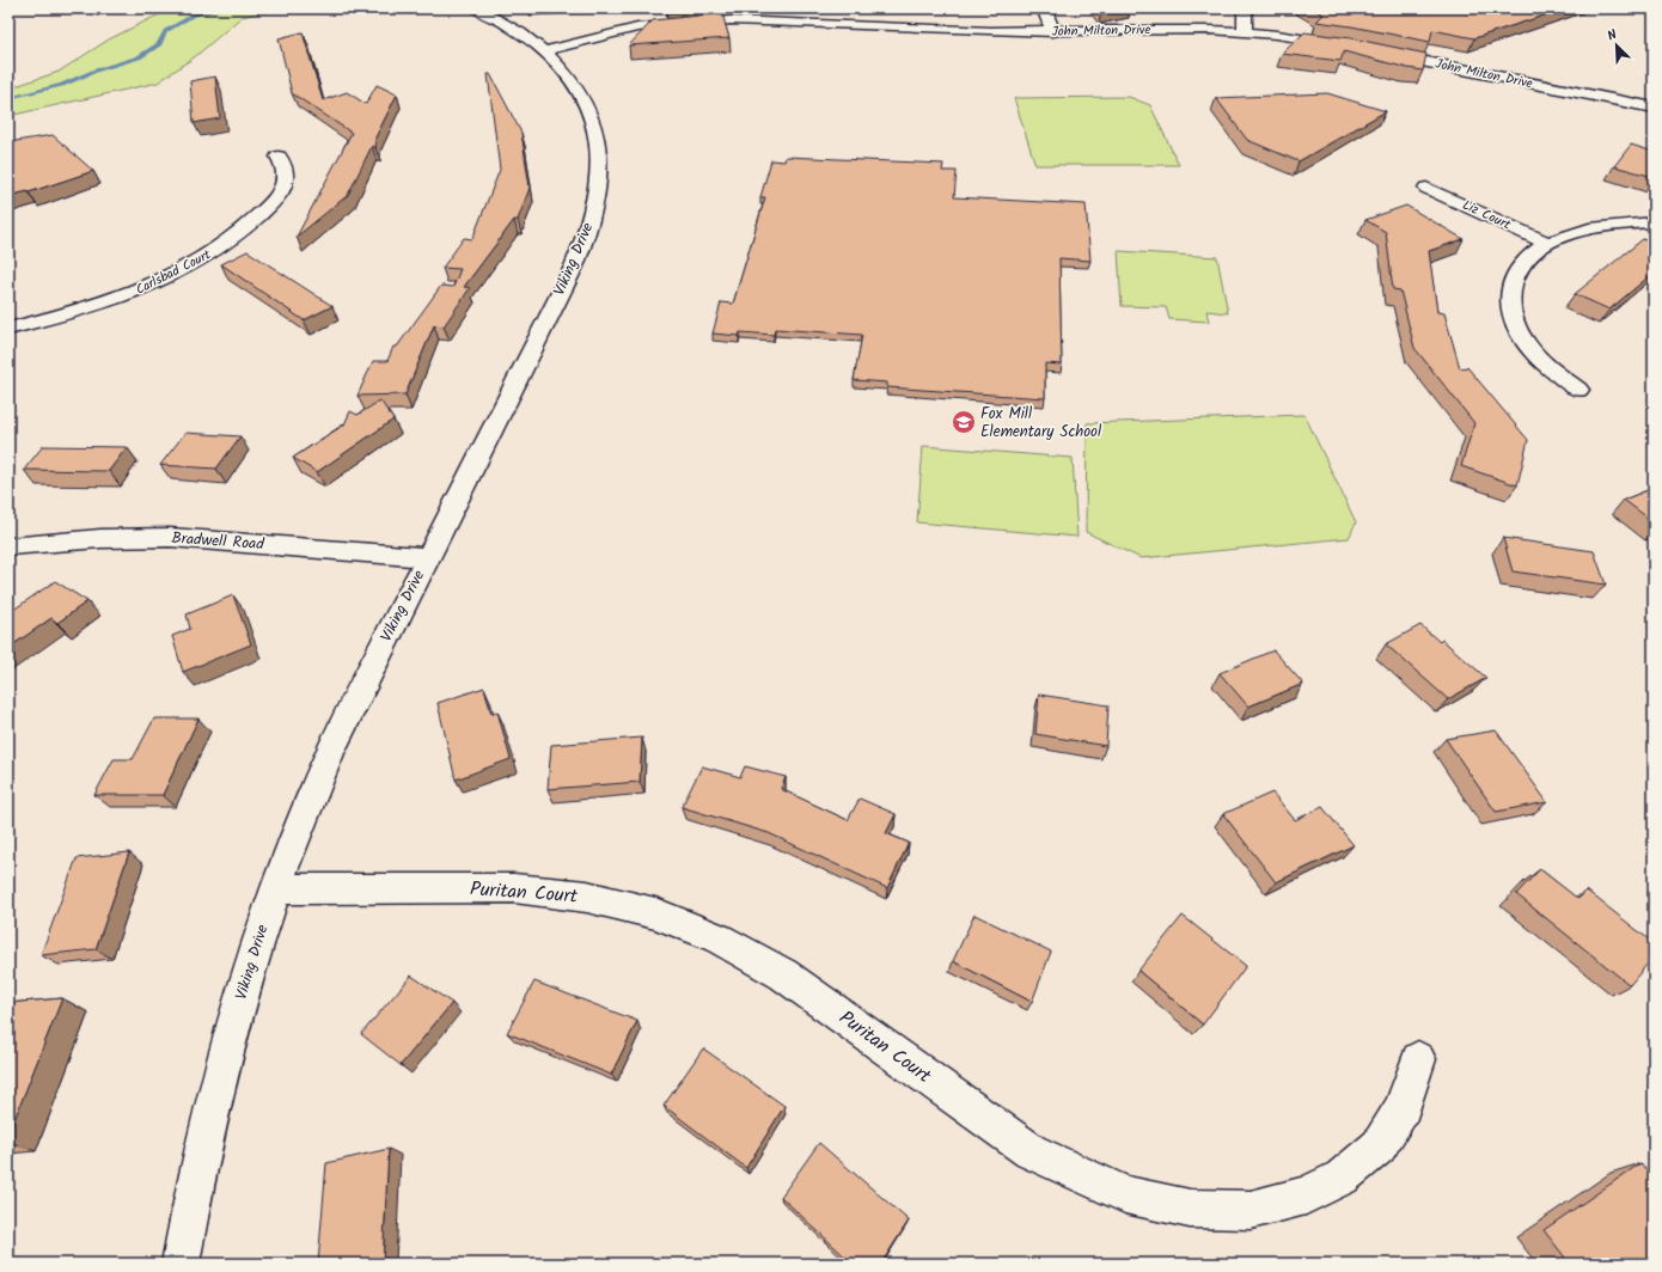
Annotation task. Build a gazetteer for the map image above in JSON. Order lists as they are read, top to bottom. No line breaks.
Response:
{"streets":{"street":["John Milton Drive","Liz Court","Viking Drive","Carlsbad Court","Bradwell Road","Puritan Court"]},"crossings":[["John Milton Drive","Viking Drive"],["Viking Drive","Bradwell Road"],["Viking Drive","Puritan Court"]],"places":{"school or university":["Fox Mill Elementary School"]},"north":"top left"}
